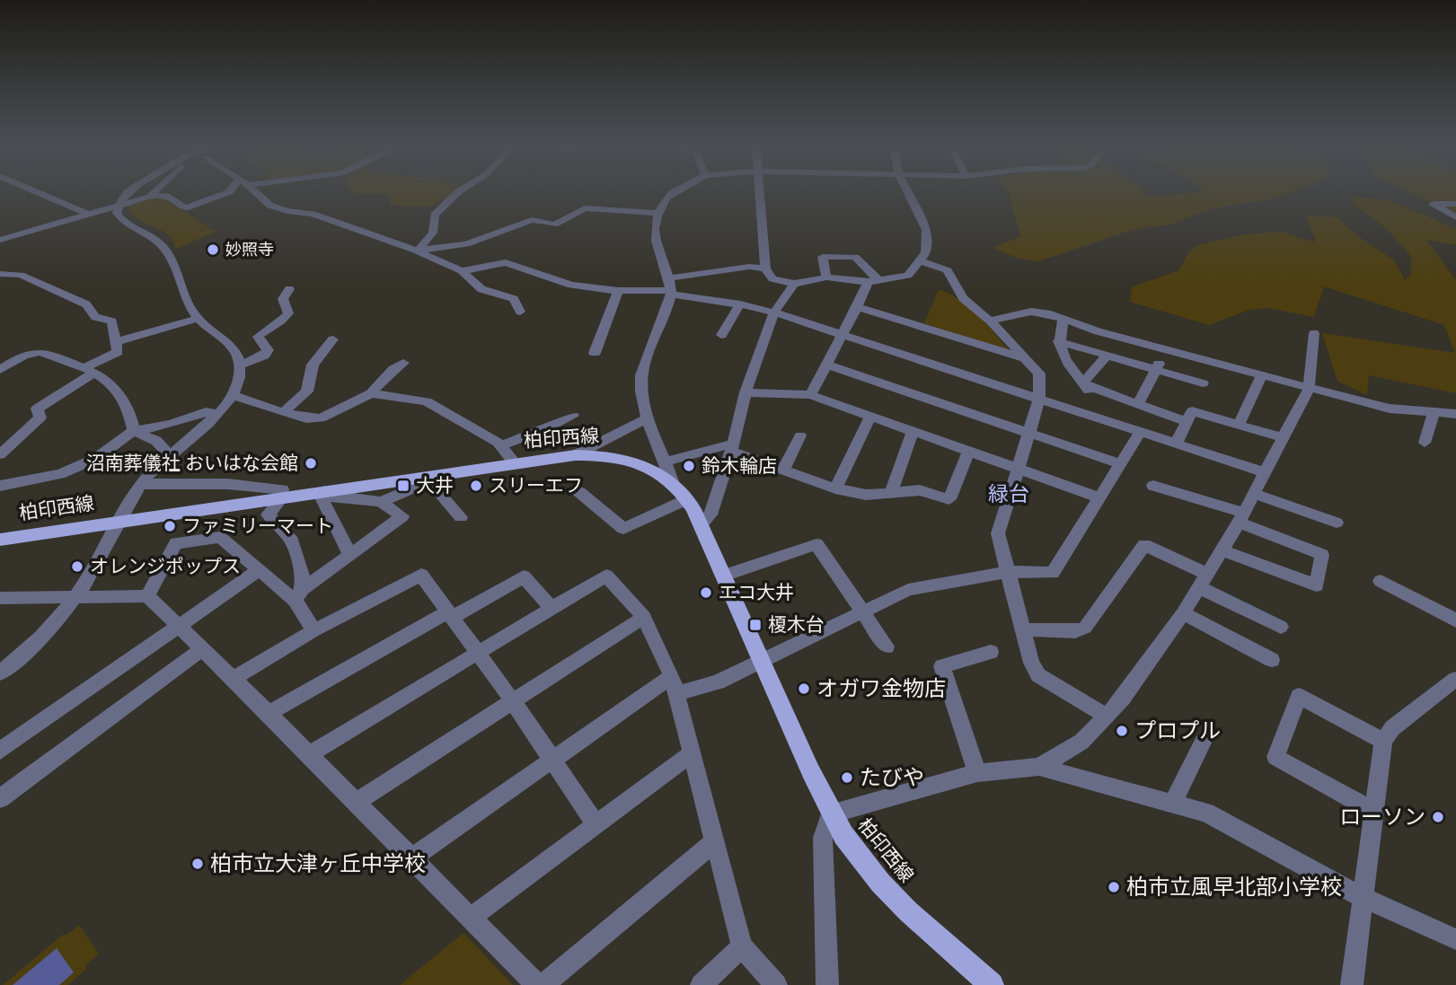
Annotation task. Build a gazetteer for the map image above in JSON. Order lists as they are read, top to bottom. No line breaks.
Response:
{"streets":{"main road":["柏印西線"]},"districts":["緑台"],"places":{"other":["妙照寺","沼南葬儀社 おいはな会館","鈴木輪店","スリーエフ","ファミリーマート","オレンジポップス","エコ大井","オガワ金物店","プロプル","たびや","ローソン","柏市立大津ヶ丘中学校","柏市立風早北部小学校"],"transit":["大井","榎木台"]}}
